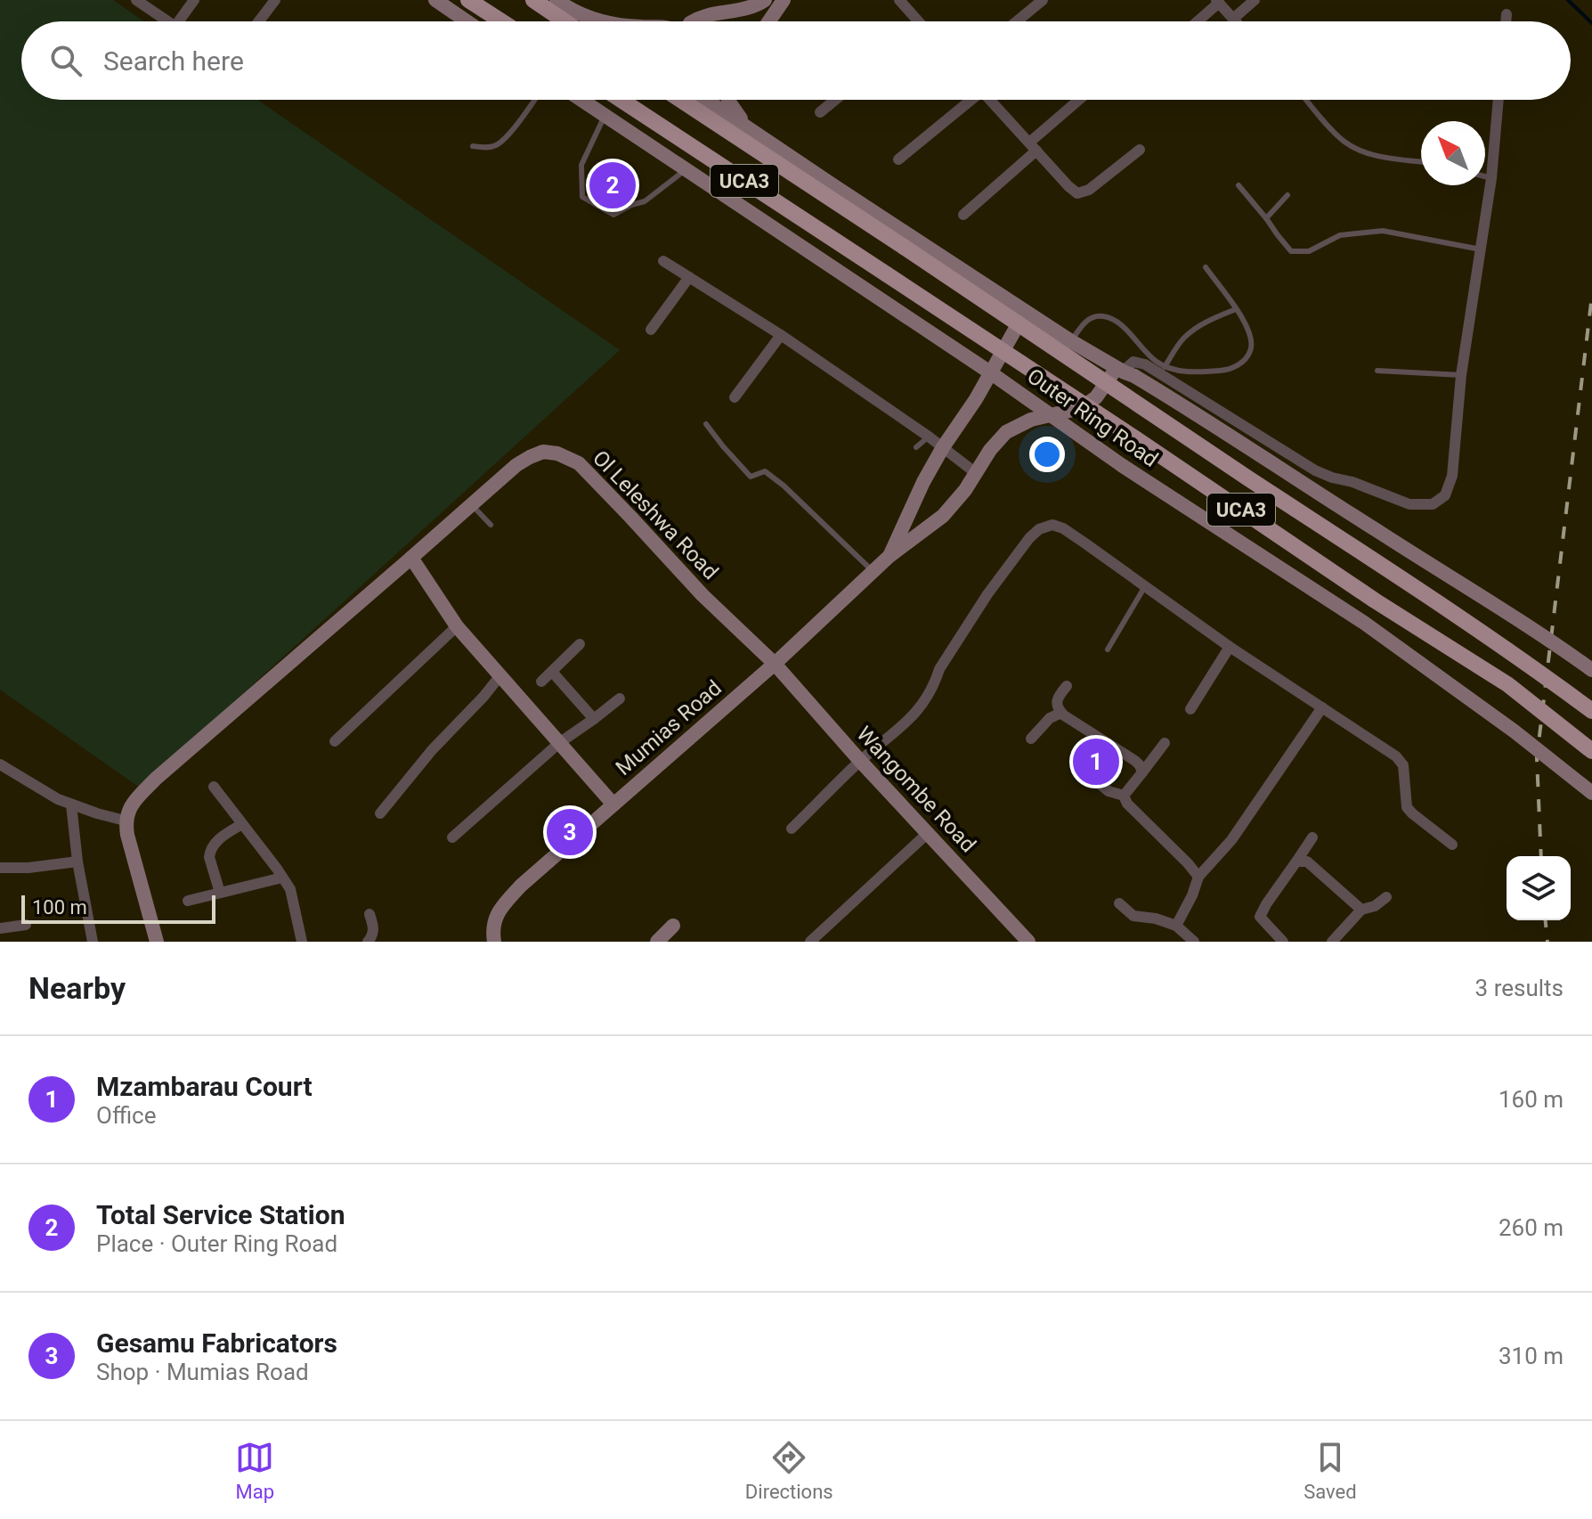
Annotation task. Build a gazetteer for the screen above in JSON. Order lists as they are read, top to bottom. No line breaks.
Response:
{"streets":{"main road":["UCA3","Outer Ring Road","Ol Leleshwa Road","Mumias Road","Wangombe Road"]},"crossings":[["UCA3","Mumias Road"],["Outer Ring Road","Mumias Road"],["Ol Leleshwa Road","Mumias Road"],["Ol Leleshwa Road","Wangombe Road"],["Mumias Road","Wangombe Road"]],"scale_bar":"100 m","north":"top left","page":{"search":"Search here","pins":["2","1","3"],"scale":"100 m","heading":["Nearby","3 results"],"list":[{"mark":"1","name":"Mzambarau Court","note":"Office","value":"160 m"},{"mark":"2","name":"Total Service Station","note":"Place · Outer Ring Road","value":"260 m"},{"mark":"3","name":"Gesamu Fabricators","note":"Shop · Mumias Road","value":"310 m"}],"nav":["Map","Directions","Saved"]}}
